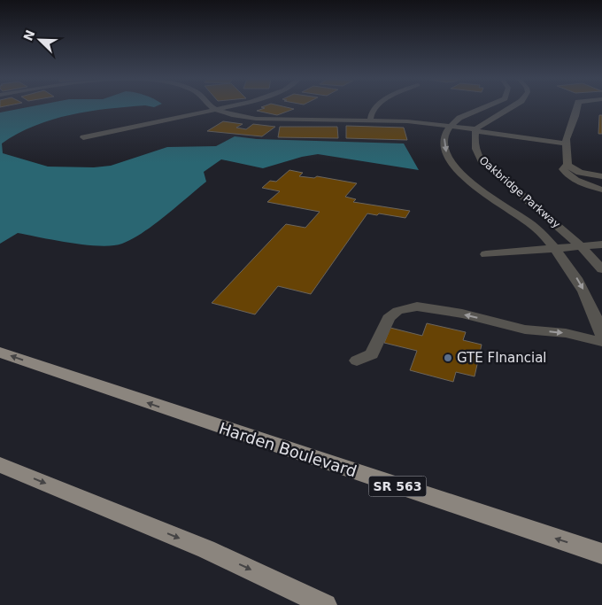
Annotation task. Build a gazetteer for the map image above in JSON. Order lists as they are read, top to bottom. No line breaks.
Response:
{"streets":{"main road":["Harden Boulevard","SR 563"],"street":["Oakbridge Parkway"]},"places":["GTE FInancial"],"north":"top left"}
